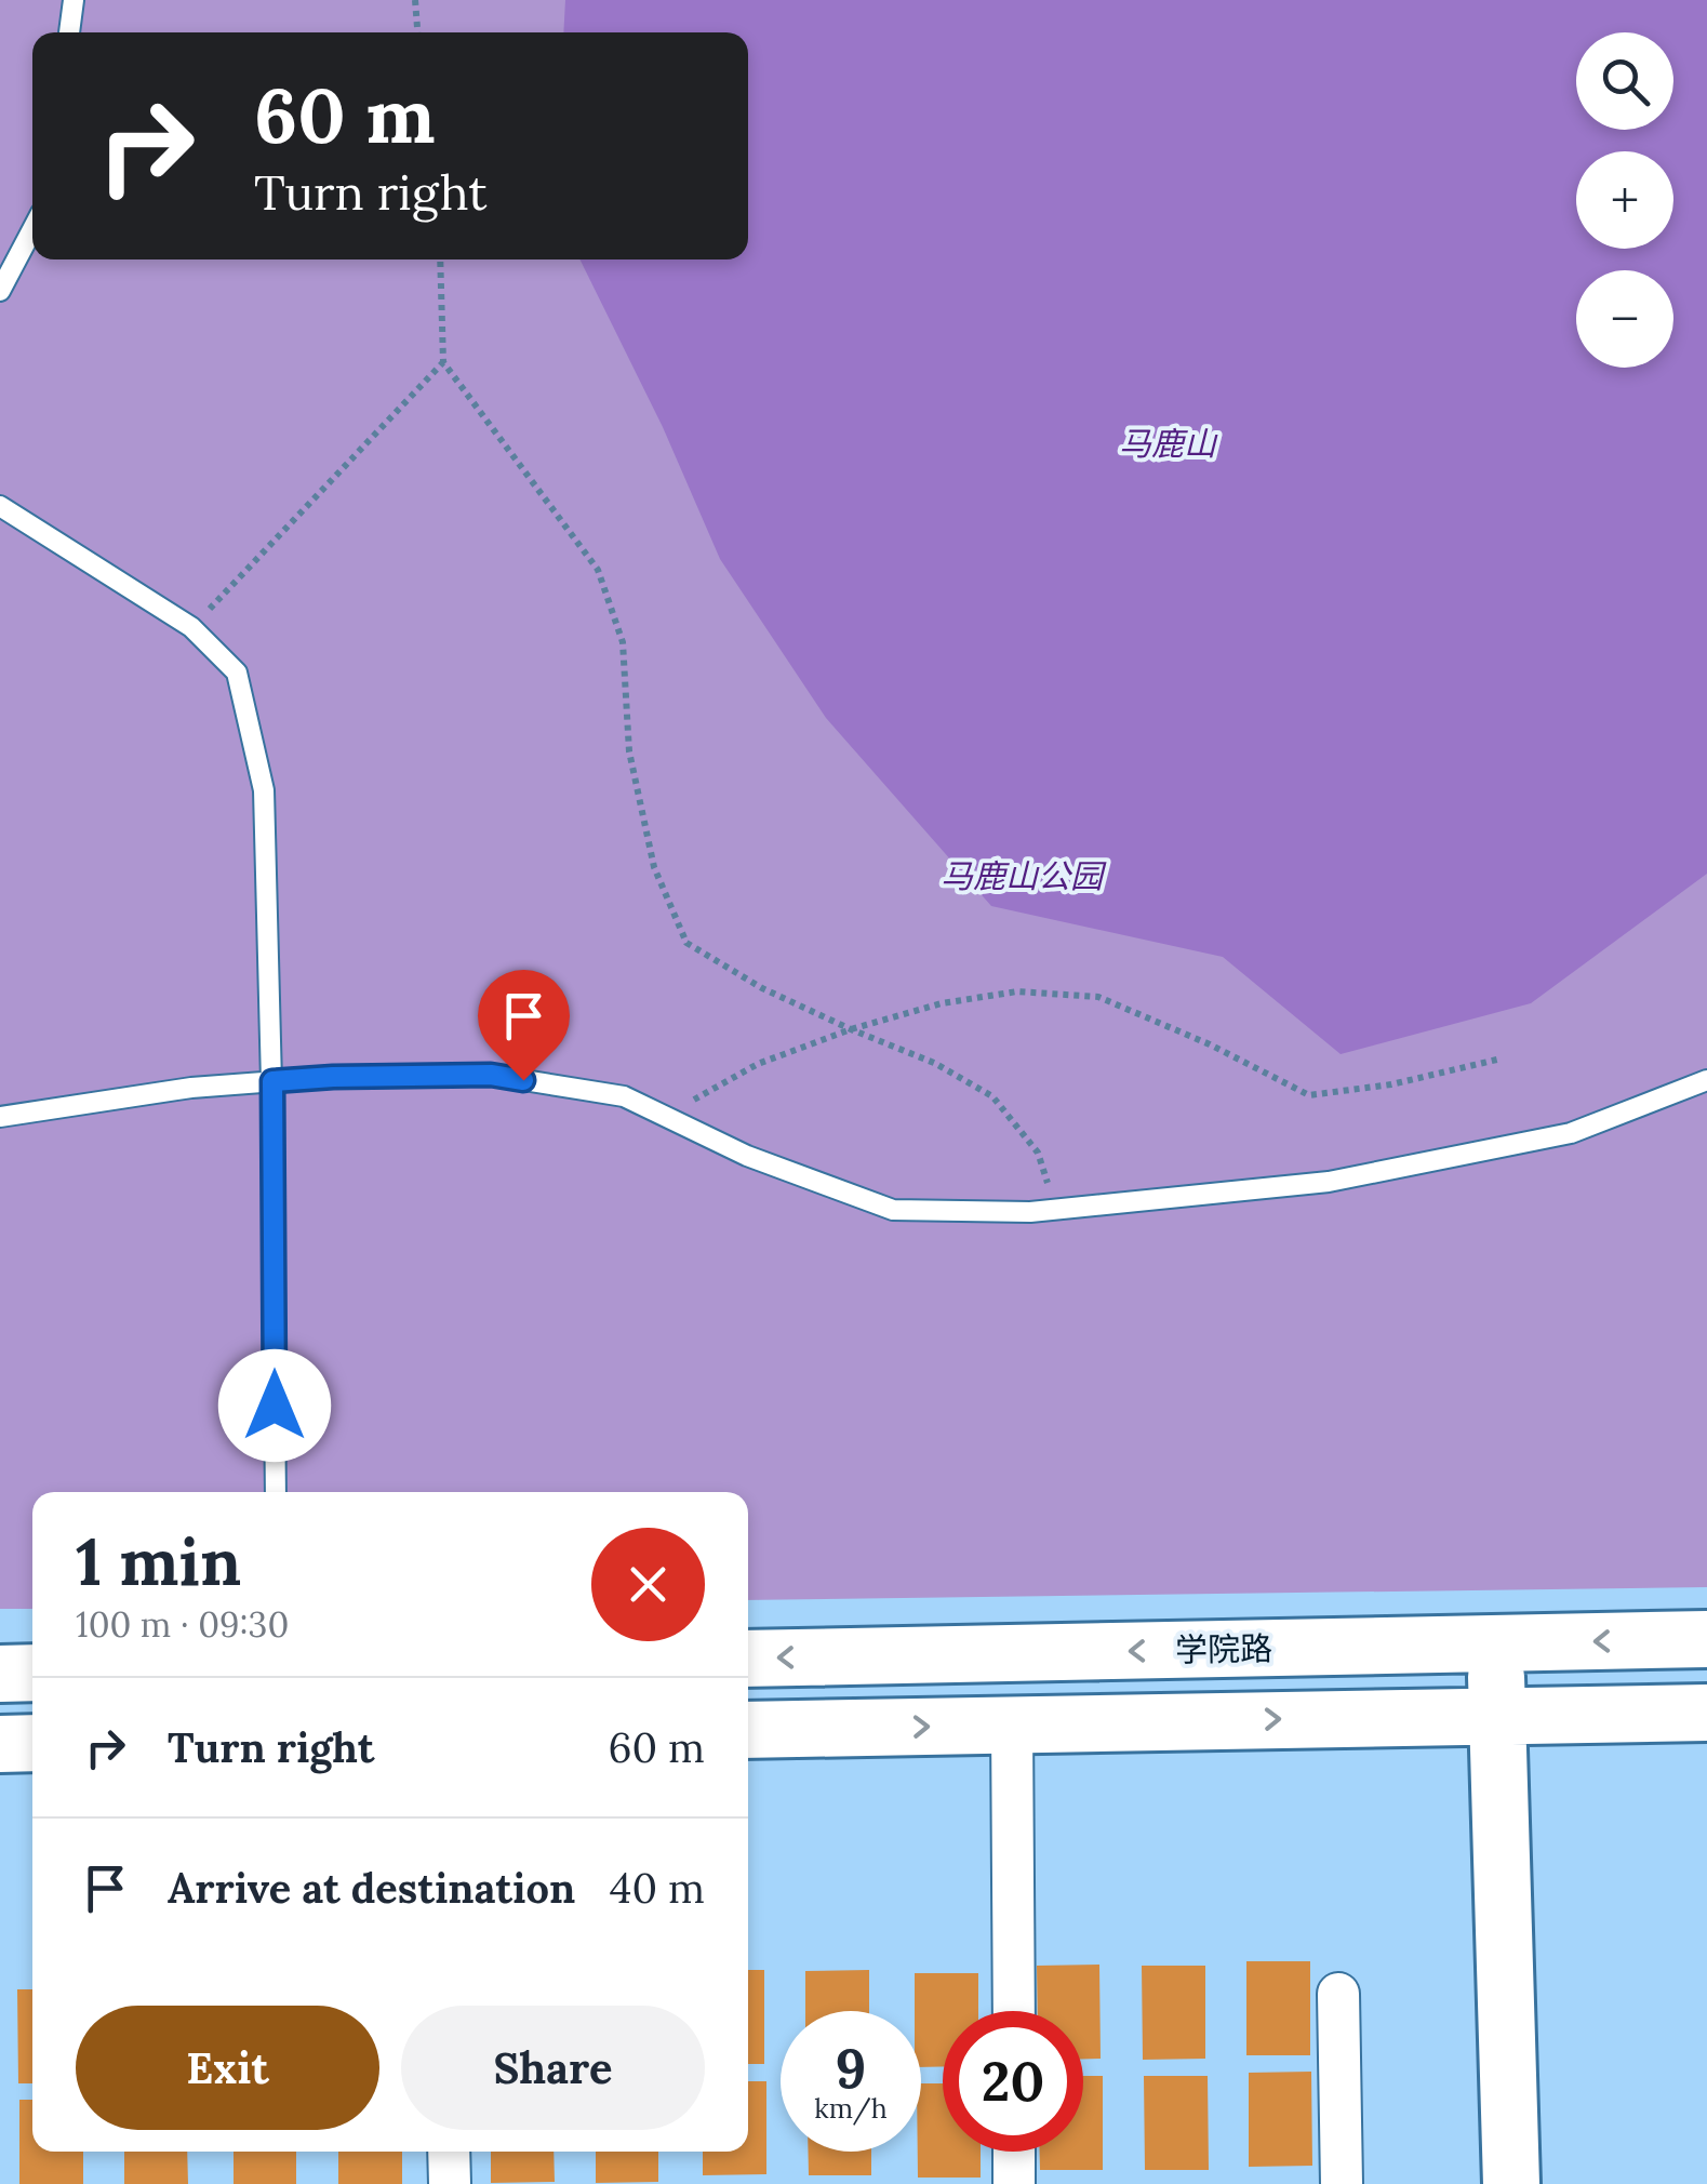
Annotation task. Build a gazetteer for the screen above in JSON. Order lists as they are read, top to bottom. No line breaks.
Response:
{"streets":{"main road":["学院路"]},"parks":["马鹿山","马鹿山公园"],"page":{"map_buttons":["+","−"],"turn":["60 m","Turn right"],"heading":["1 min","100 m · 09:30"],"list":[{"name":"Turn right","value":"60 m"},{"name":"Arrive at destination","value":"40 m"}],"buttons":["Exit","Share"],"speed":"9 km/h","limit":"20"}}
